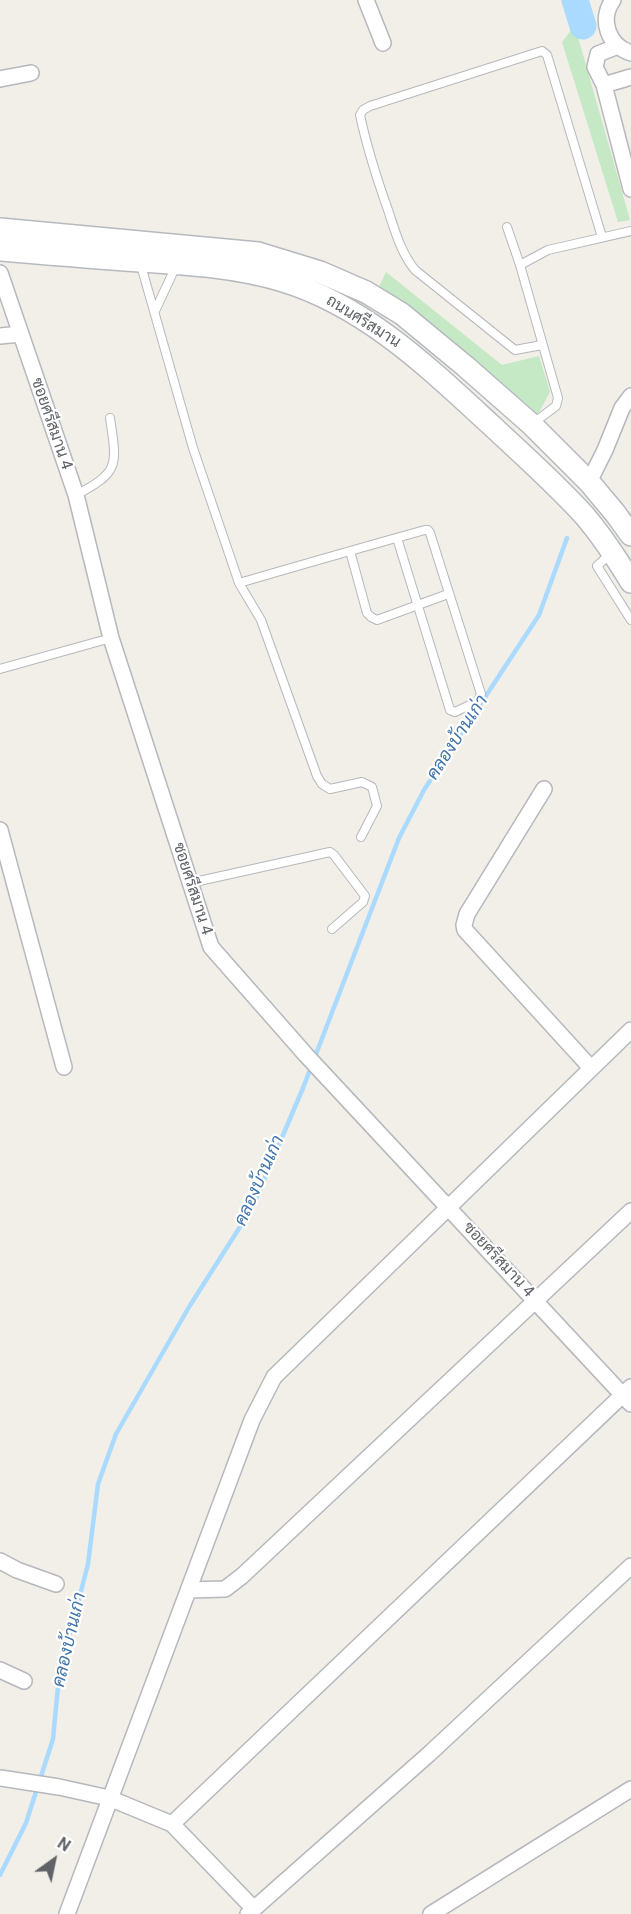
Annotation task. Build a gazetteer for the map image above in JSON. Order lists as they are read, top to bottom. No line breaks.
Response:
{"streets":{"main road":["ถนนศรีสมาน"],"street":["ซอยศรีสมาน 4"]},"water":["คลองบ้านเก่า"],"north":"top right"}
